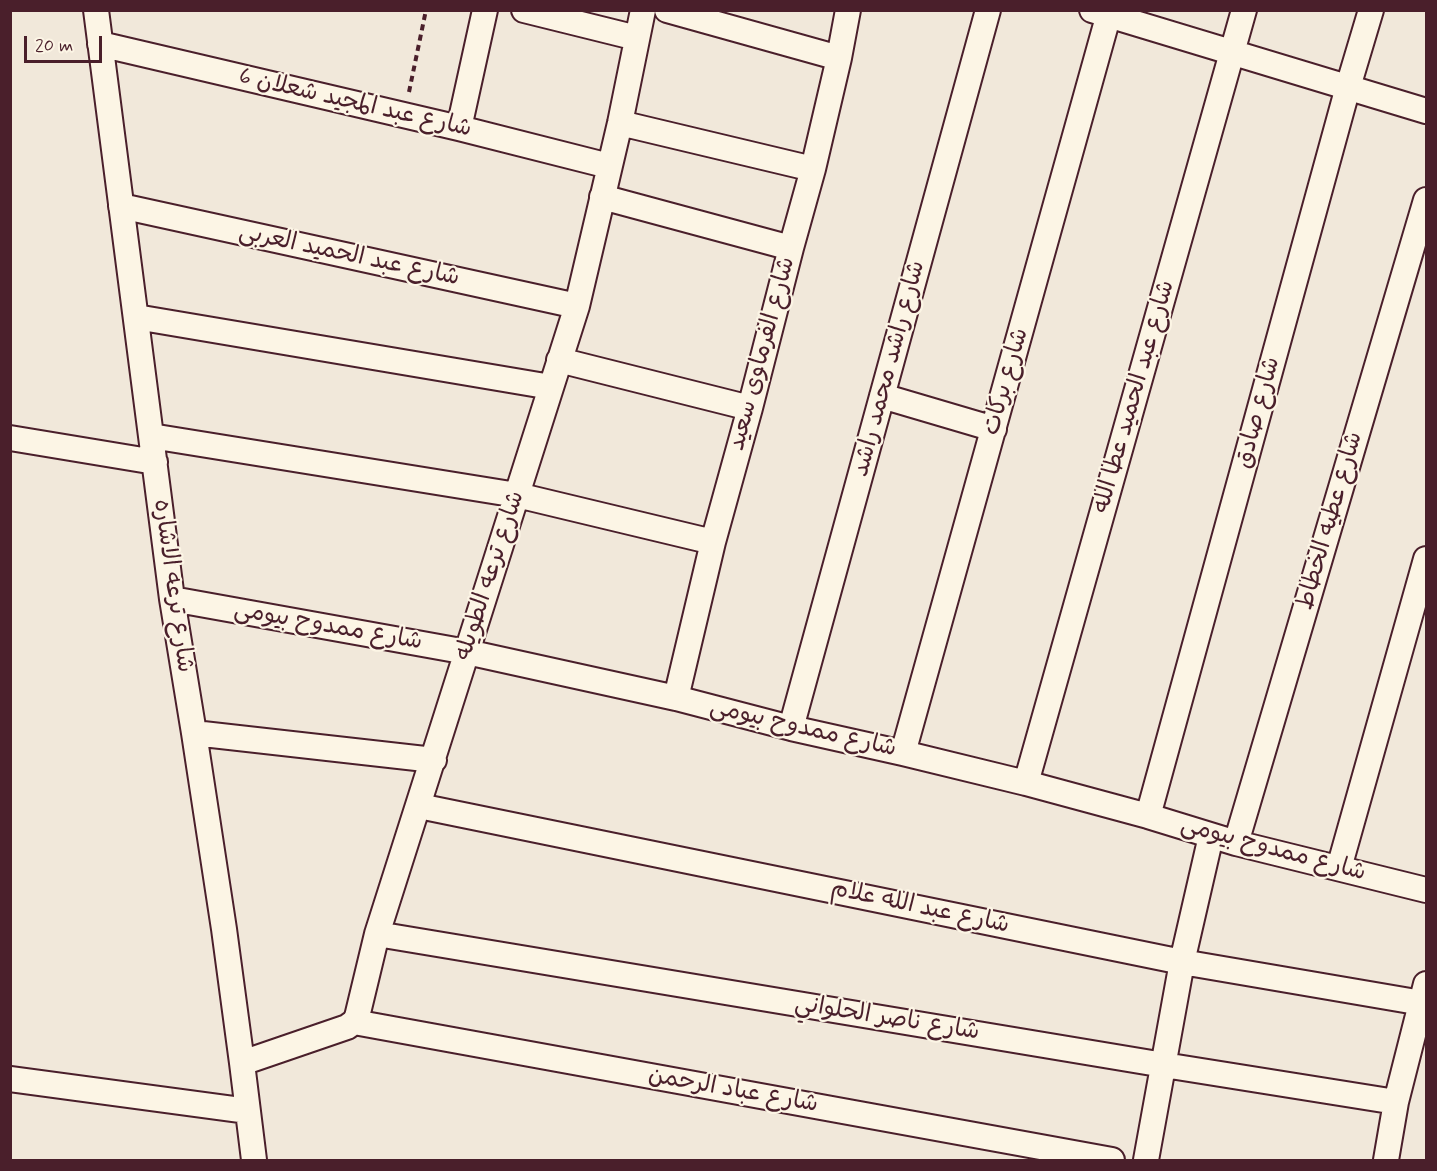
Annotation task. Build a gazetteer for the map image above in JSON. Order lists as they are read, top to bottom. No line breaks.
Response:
{"streets":{"street":["شارع عبد المجيد شعلان 6","شارع عبد الحميد العربى","شارع الفرماوى سعيد","شارع راشد محمد راشد","شارع بركات","شارع عبد الحميد عطا الله","شارع صادق","شارع عطيه الخطاط","شارع ترعه الطويله","شارع ترعه الاشاره","شارع ممدوح بيومى","شارع عبد الله علام","شارع ناصر الحلواني","شارع عباد الرحمن"]},"crossings":[["شارع عبد المجيد شعلان 6","شارع ترعه الطويله"],["شارع عبد المجيد شعلان 6","شارع ترعه الاشاره"],["شارع عبد الحميد العربى","شارع ترعه الطويله"],["شارع عبد الحميد العربى","شارع ترعه الاشاره"],["شارع الفرماوى سعيد","شارع ممدوح بيومى"],["شارع راشد محمد راشد","شارع ممدوح بيومى"],["شارع بركات","شارع ممدوح بيومى"],["شارع عبد الحميد عطا الله","شارع ممدوح بيومى"],["شارع صادق","شارع ممدوح بيومى"],["شارع عطيه الخطاط","شارع ممدوح بيومى"],["شارع ترعه الطويله","شارع ممدوح بيومى"],["شارع ترعه الطويله","شارع عبد الله علام"],["شارع ترعه الطويله","شارع ناصر الحلواني"],["شارع ترعه الطويله","شارع عباد الرحمن"],["شارع ترعه الاشاره","شارع ممدوح بيومى"]],"scale_bar":"20 m"}
